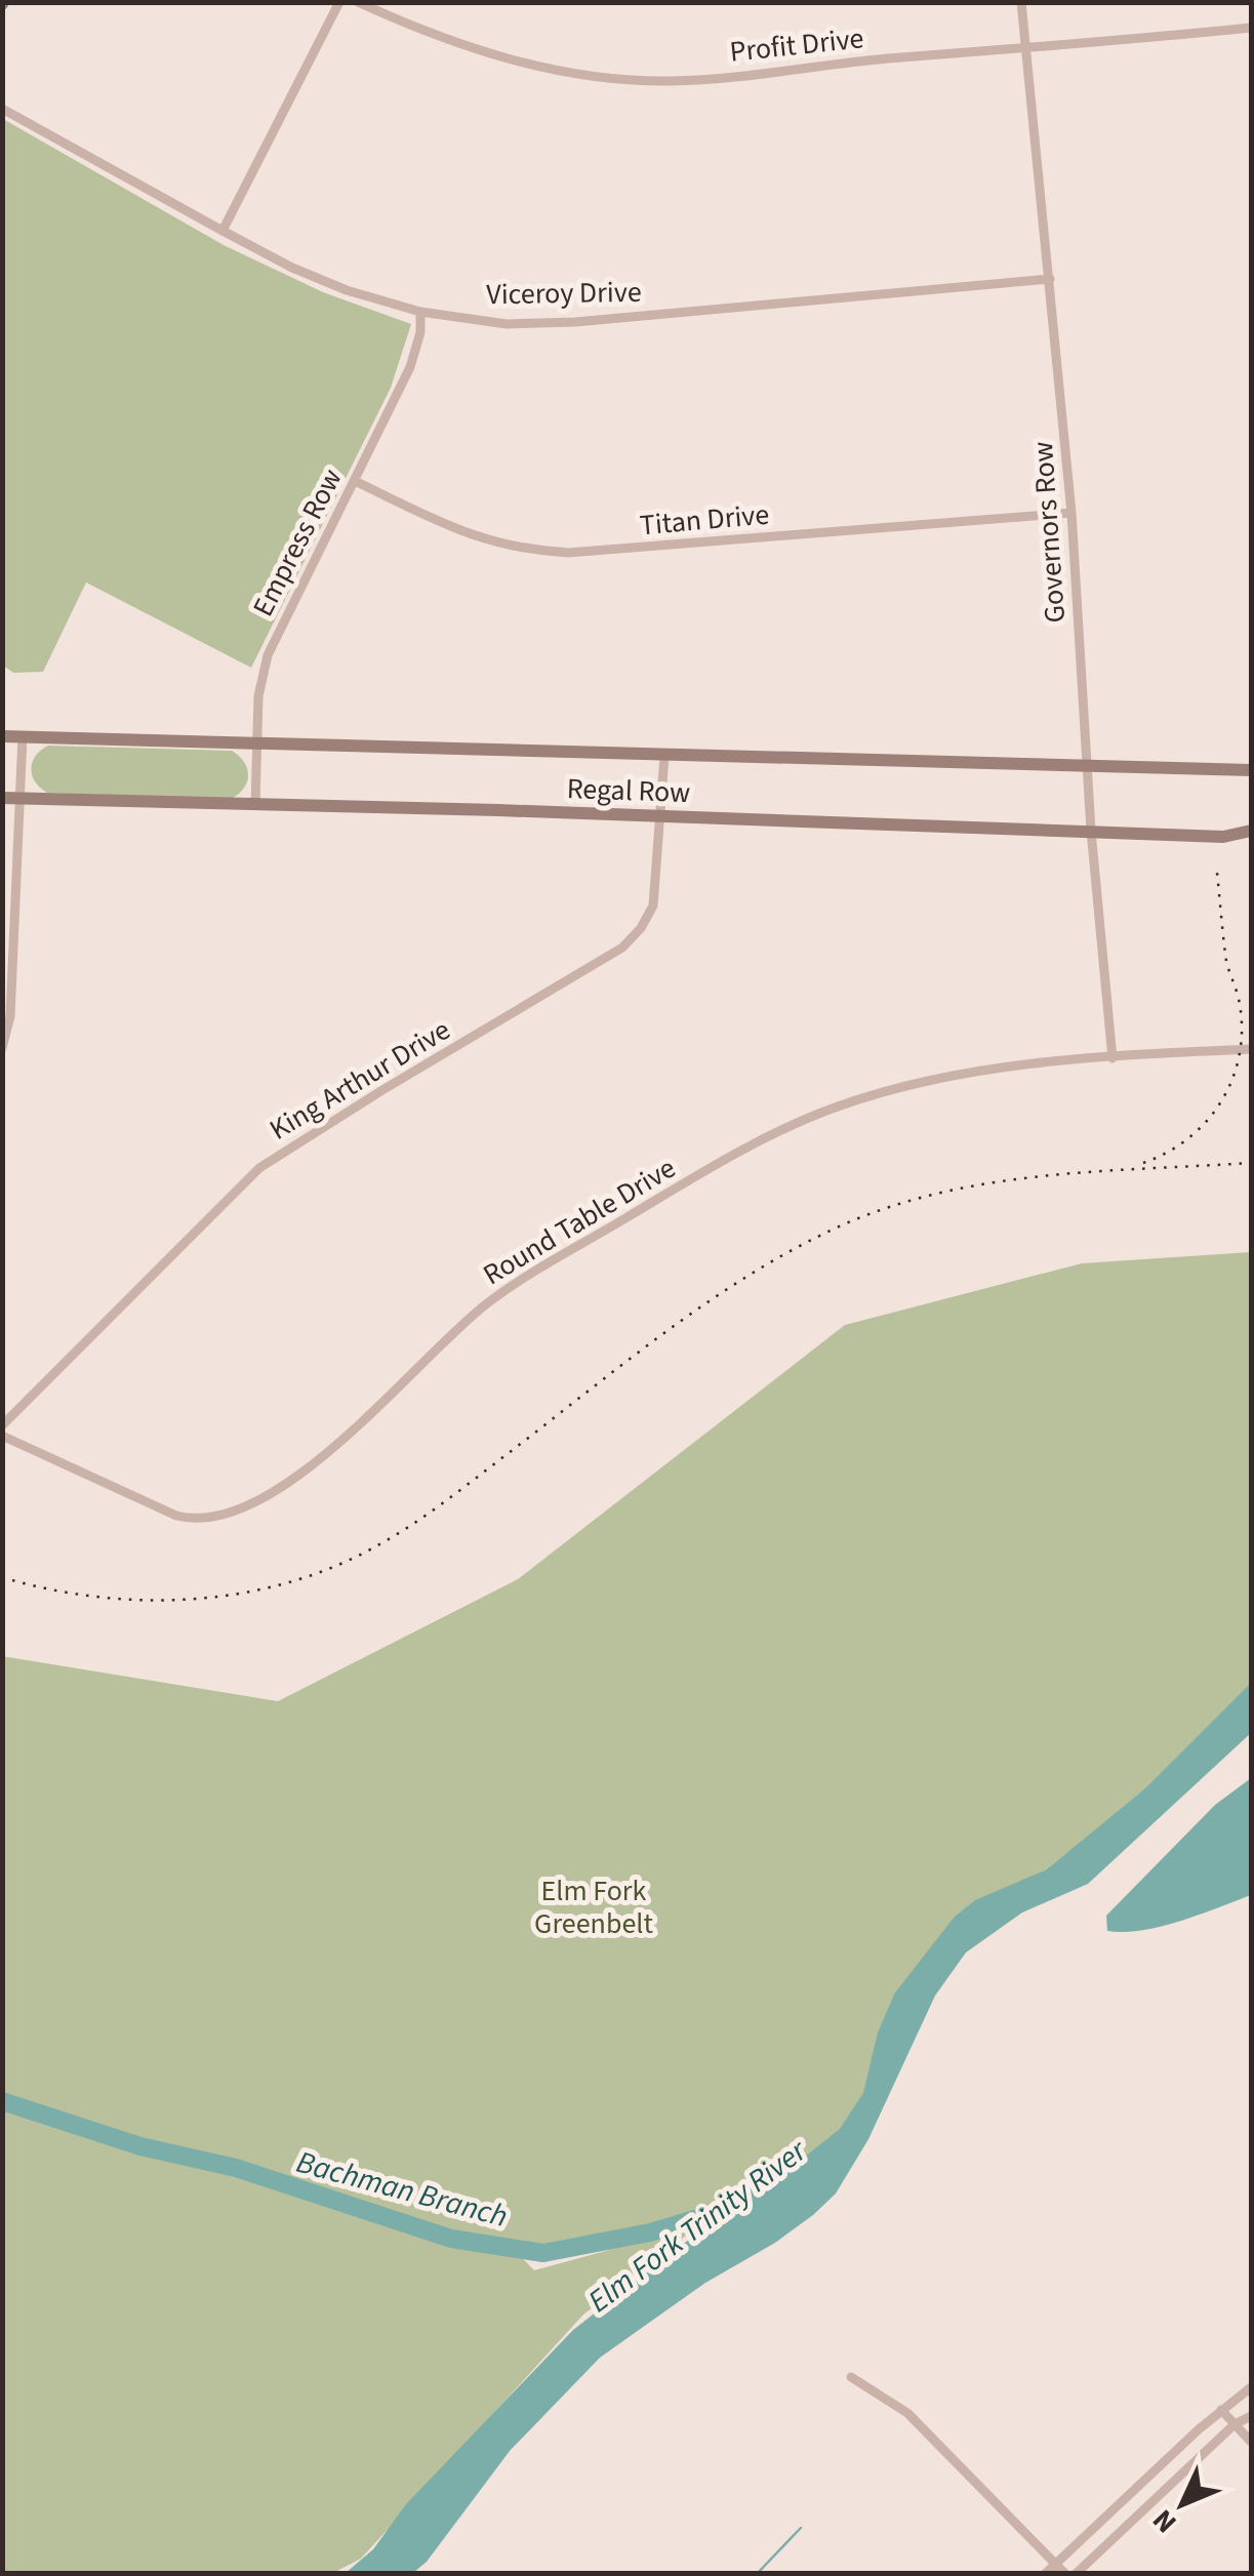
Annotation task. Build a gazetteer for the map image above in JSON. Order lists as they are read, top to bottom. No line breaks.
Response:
{"streets":{"main road":["Regal Row"],"street":["Profit Drive","Viceroy Drive","Titan Drive","Governors Row","Empress Row","King Arthur Drive","Round Table Drive"]},"crossings":[["Profit Drive","Governors Row"],["Viceroy Drive","Governors Row"],["Viceroy Drive","Empress Row"],["Titan Drive","Governors Row"],["Titan Drive","Empress Row"],["Governors Row","Regal Row"],["Governors Row","Round Table Drive"],["Empress Row","Regal Row"],["Regal Row","King Arthur Drive"]],"water":["Bachman Branch","Elm Fork Trinity River"],"parks":["Elm Fork Greenbelt"],"north":"bottom left"}
